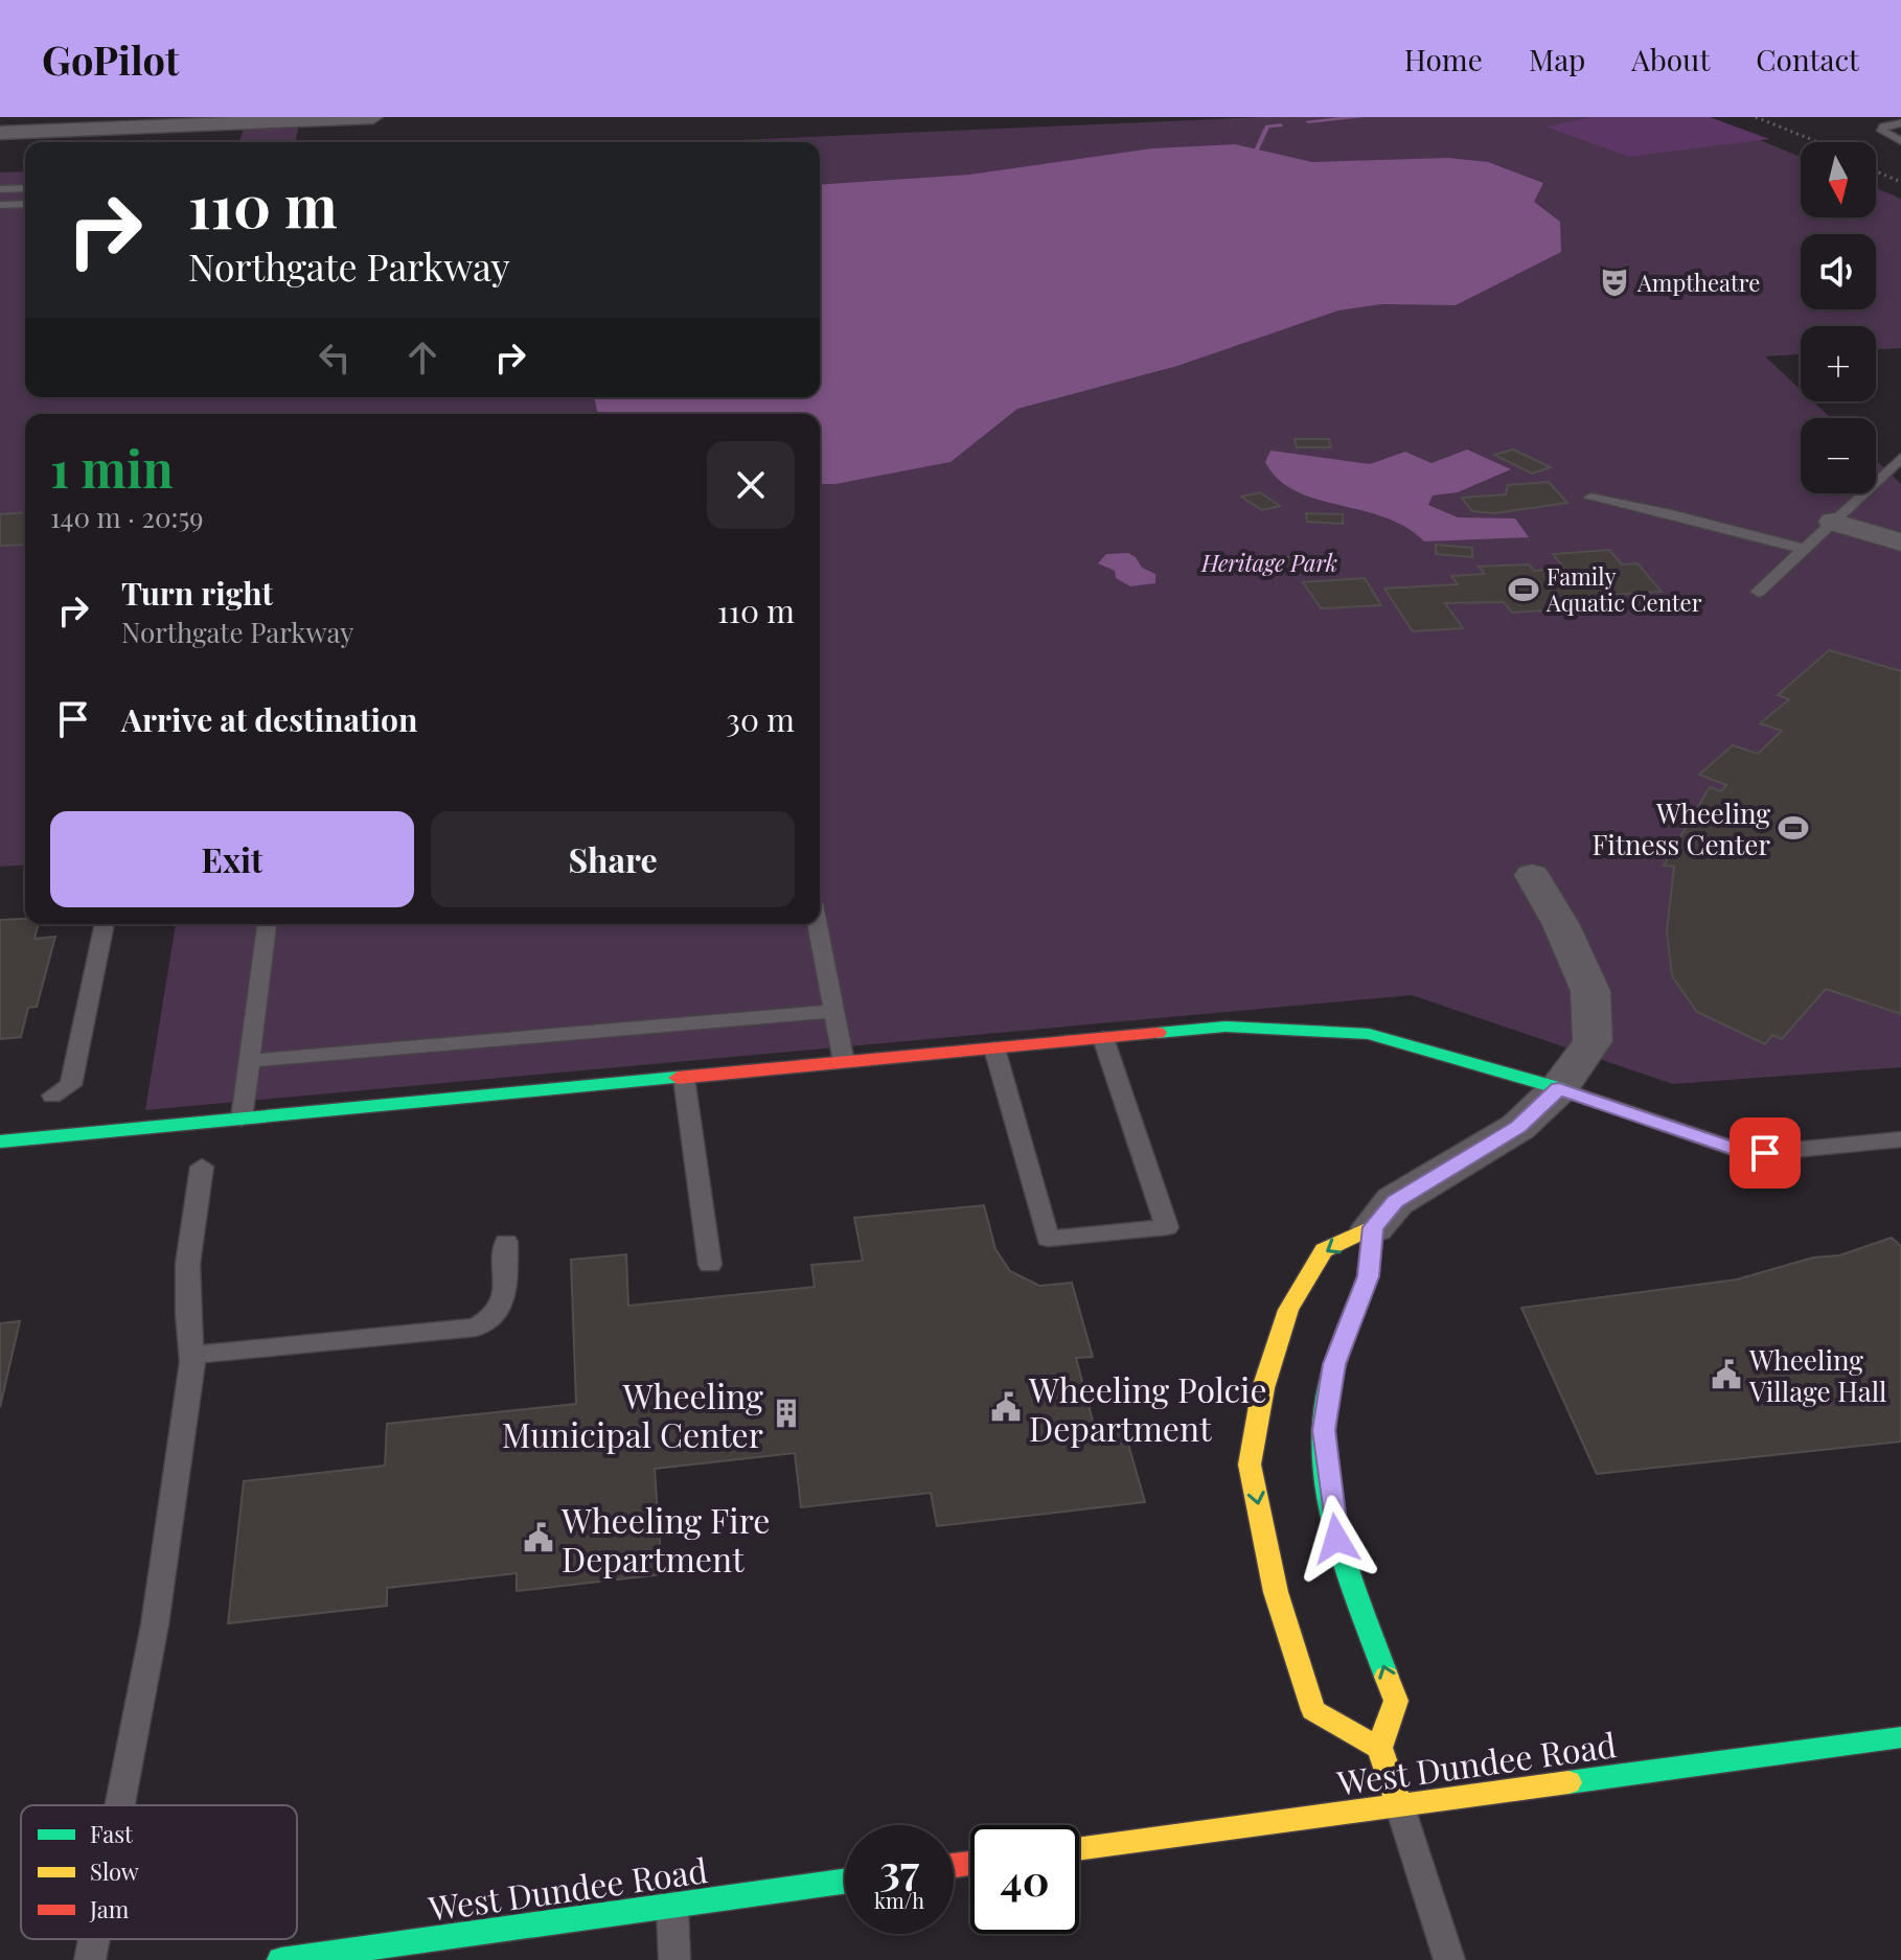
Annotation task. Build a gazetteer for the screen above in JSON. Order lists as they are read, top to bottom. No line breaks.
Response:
{"streets":{"street":["West Dundee Road"]},"parks":["Heritage Park"],"places":{"theatre":["Amptheatre"],"sports":["Family Aquatic Center","Wheeling Fitness Center"],"public building":["Wheeling Village Hall","Wheeling Polcie Department","Wheeling Fire Department"],"building":["Wheeling Municipal Center"]},"legend":["Fast","Slow","Jam"],"north":"bottom","page":{"header":"GoPilot","nav":["Home","Map","About","Contact"],"map_buttons":["+","−"],"turn":["110 m","Northgate Parkway"],"heading":["1 min","140 m · 20:59"],"list":[{"name":"Turn right","note":"Northgate Parkway","value":"110 m"},{"name":"Arrive at destination","value":"30 m"}],"buttons":["Exit","Share"],"speed":"37 km/h","limit":"40"}}
